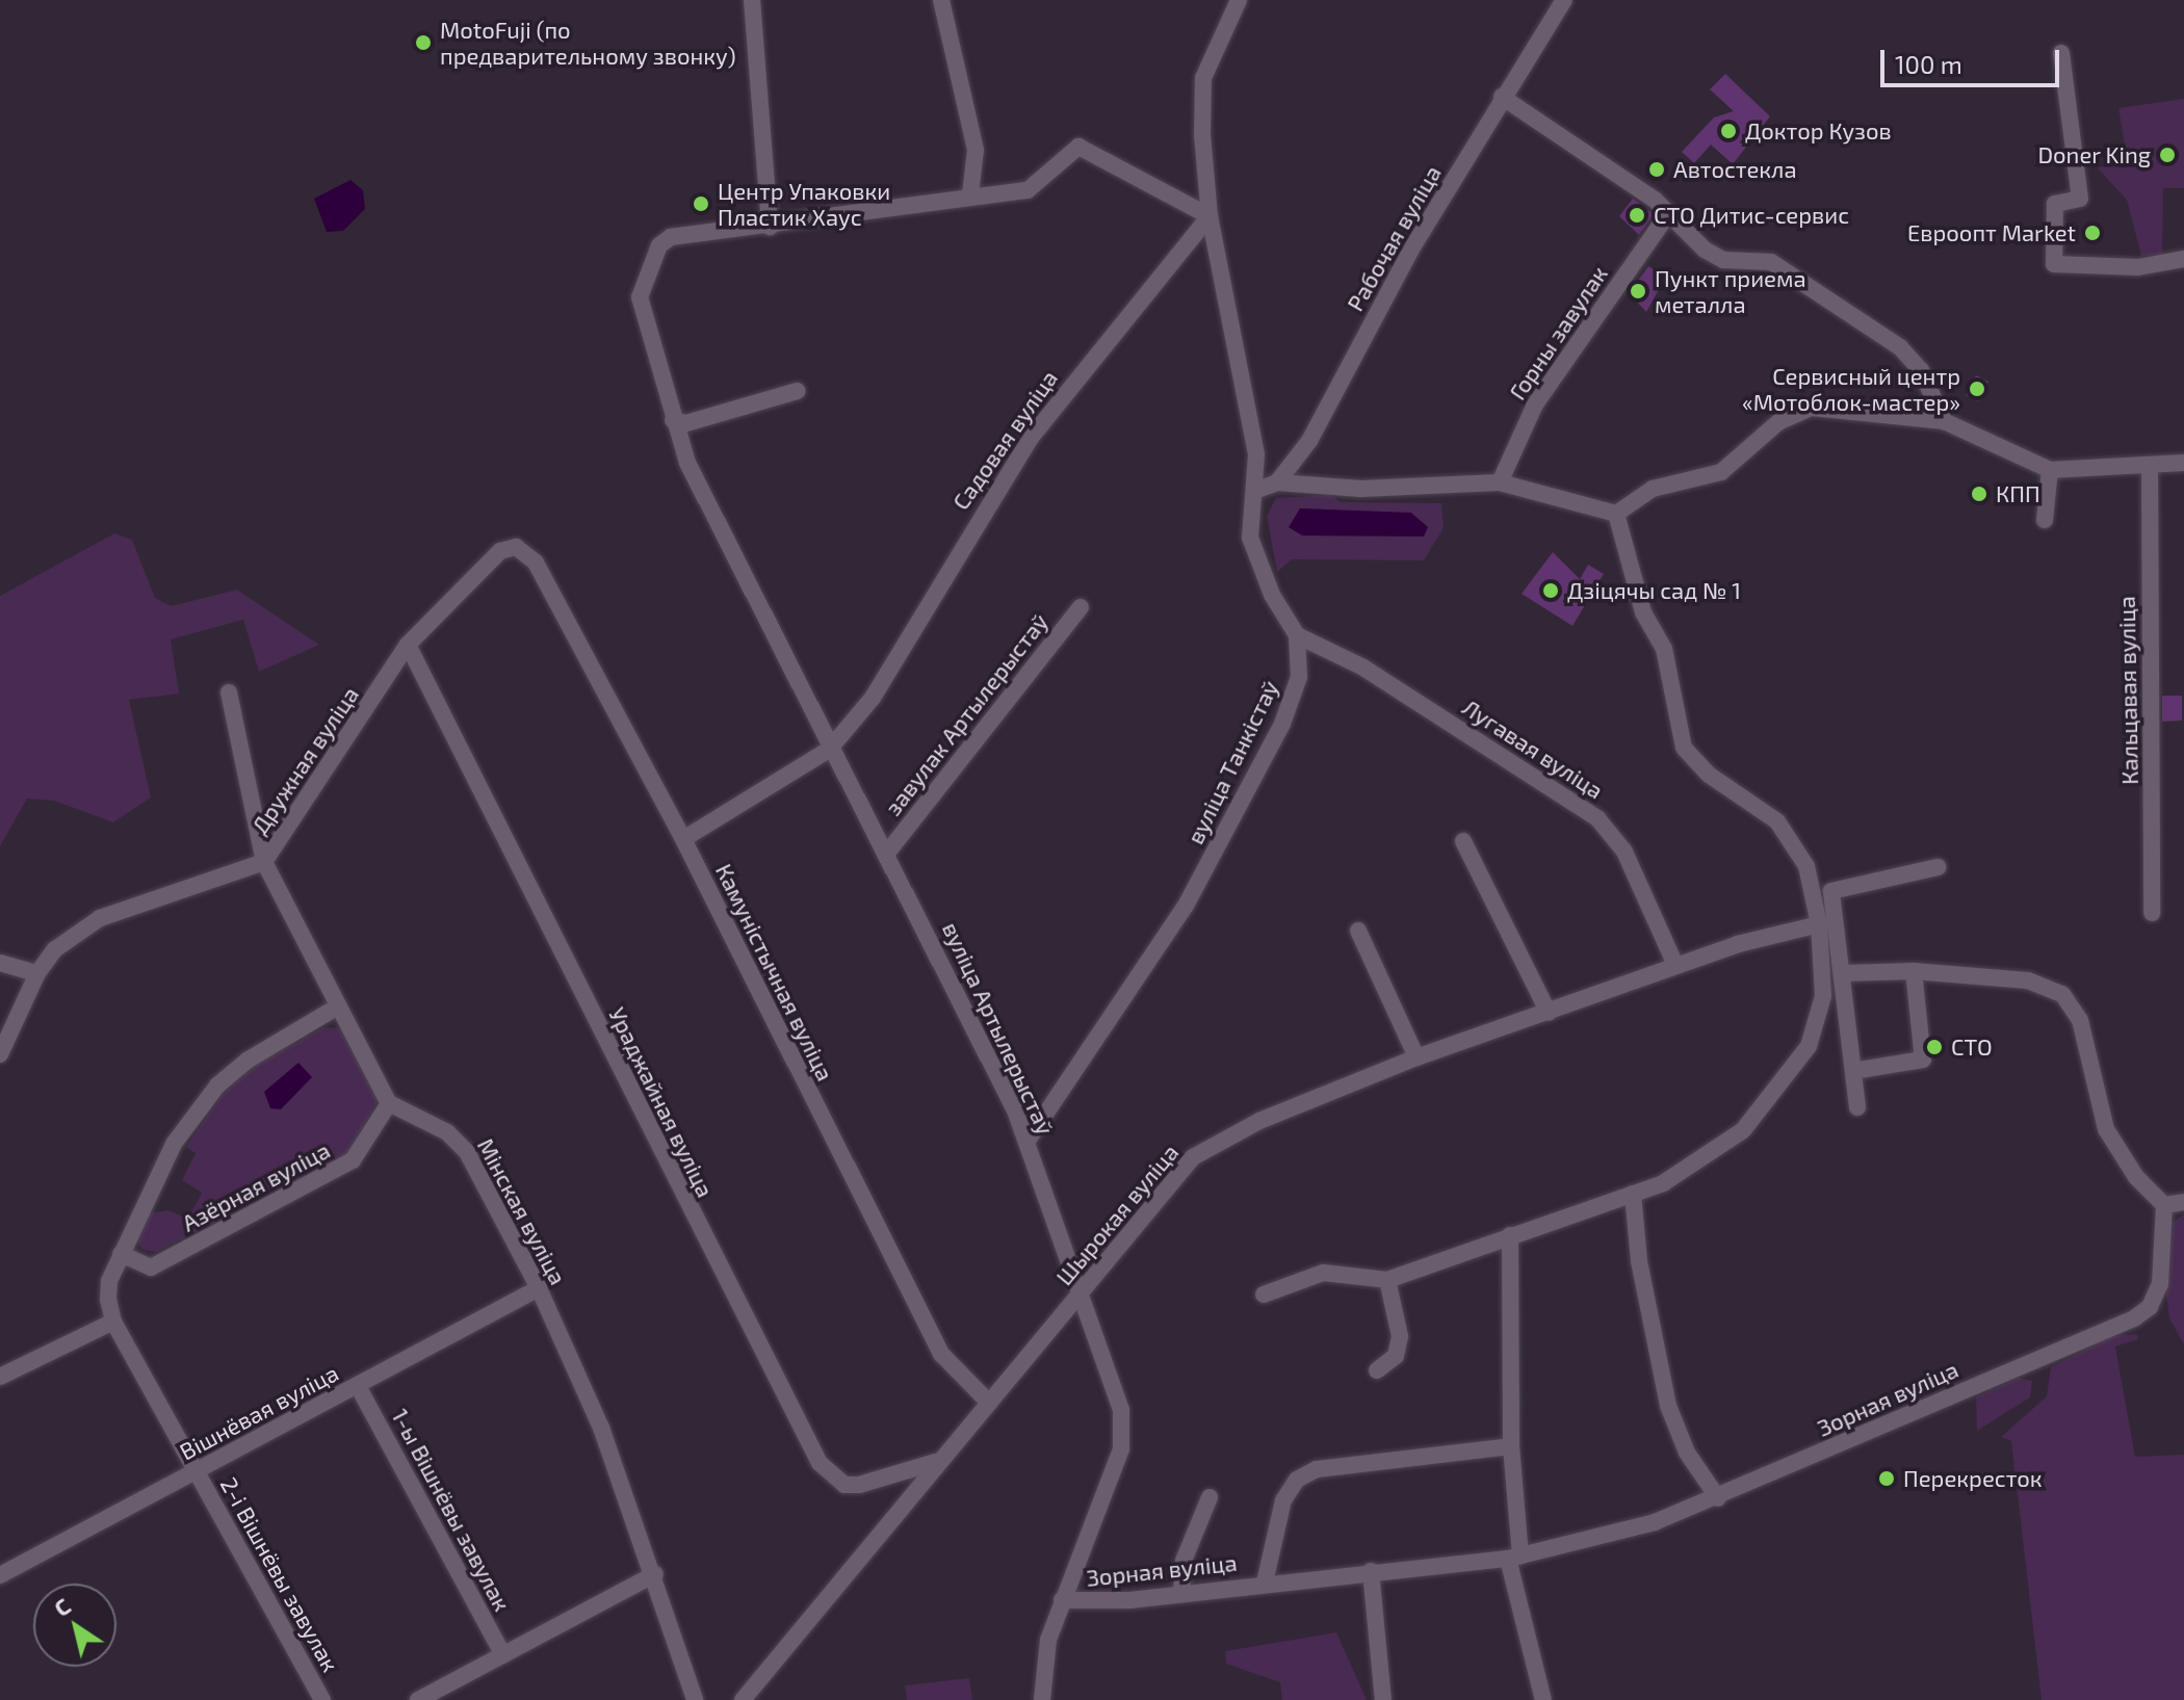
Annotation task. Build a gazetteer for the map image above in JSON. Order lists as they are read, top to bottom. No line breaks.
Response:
{"streets":{"street":["Рабочая вуліца","Горны завулак","Садовая вуліца","Кальцавая вуліца","завулак Артылерыстаў","Лугавая вуліца","Дружная вуліца","вуліца Танкістаў","Камуністычная вуліца","вуліца Артылерыстаў","Ураджайная вуліца","Азёрная вуліца","Мінская вуліца","Шырокая вуліца","Зорная вуліца","Вішнёвая вуліца","1-ы Вішнёвы завулак","2-і Вішнёвы завулак"]},"crossings":[["Садовая вуліца","вуліца Танкістаў"],["Садовая вуліца","Камуністычная вуліца"],["Садовая вуліца","вуліца Артылерыстаў"],["завулак Артылерыстаў","вуліца Артылерыстаў"],["Лугавая вуліца","вуліца Танкістаў"],["Лугавая вуліца","Шырокая вуліца"],["Дружная вуліца","Камуністычная вуліца"],["Дружная вуліца","Ураджайная вуліца"],["вуліца Танкістаў","вуліца Артылерыстаў"],["Камуністычная вуліца","Шырокая вуліца"],["вуліца Артылерыстаў","Шырокая вуліца"],["вуліца Артылерыстаў","Зорная вуліца"],["Ураджайная вуліца","Шырокая вуліца"],["Азёрная вуліца","Мінская вуліца"],["Азёрная вуліца","Вішнёвая вуліца"],["Азёрная вуліца","2-і Вішнёвы завулак"],["Мінская вуліца","Вішнёвая вуліца"],["Вішнёвая вуліца","1-ы Вішнёвы завулак"],["Вішнёвая вуліца","2-і Вішнёвы завулак"]],"places":["MotoFuji (по предварительному звонку)","Доктор Кузов","Doner King","Автостекла","Центр Упаковки Пластик Хаус","СТО Дитис-сервис","Евроопт Market","Пункт приема металла","Сервисный центр «Мотоблок-мастер»","КПП","Дзіцячы сад № 1","СТО","Перекресток"],"scale_bar":"100 m","north":"top left"}
